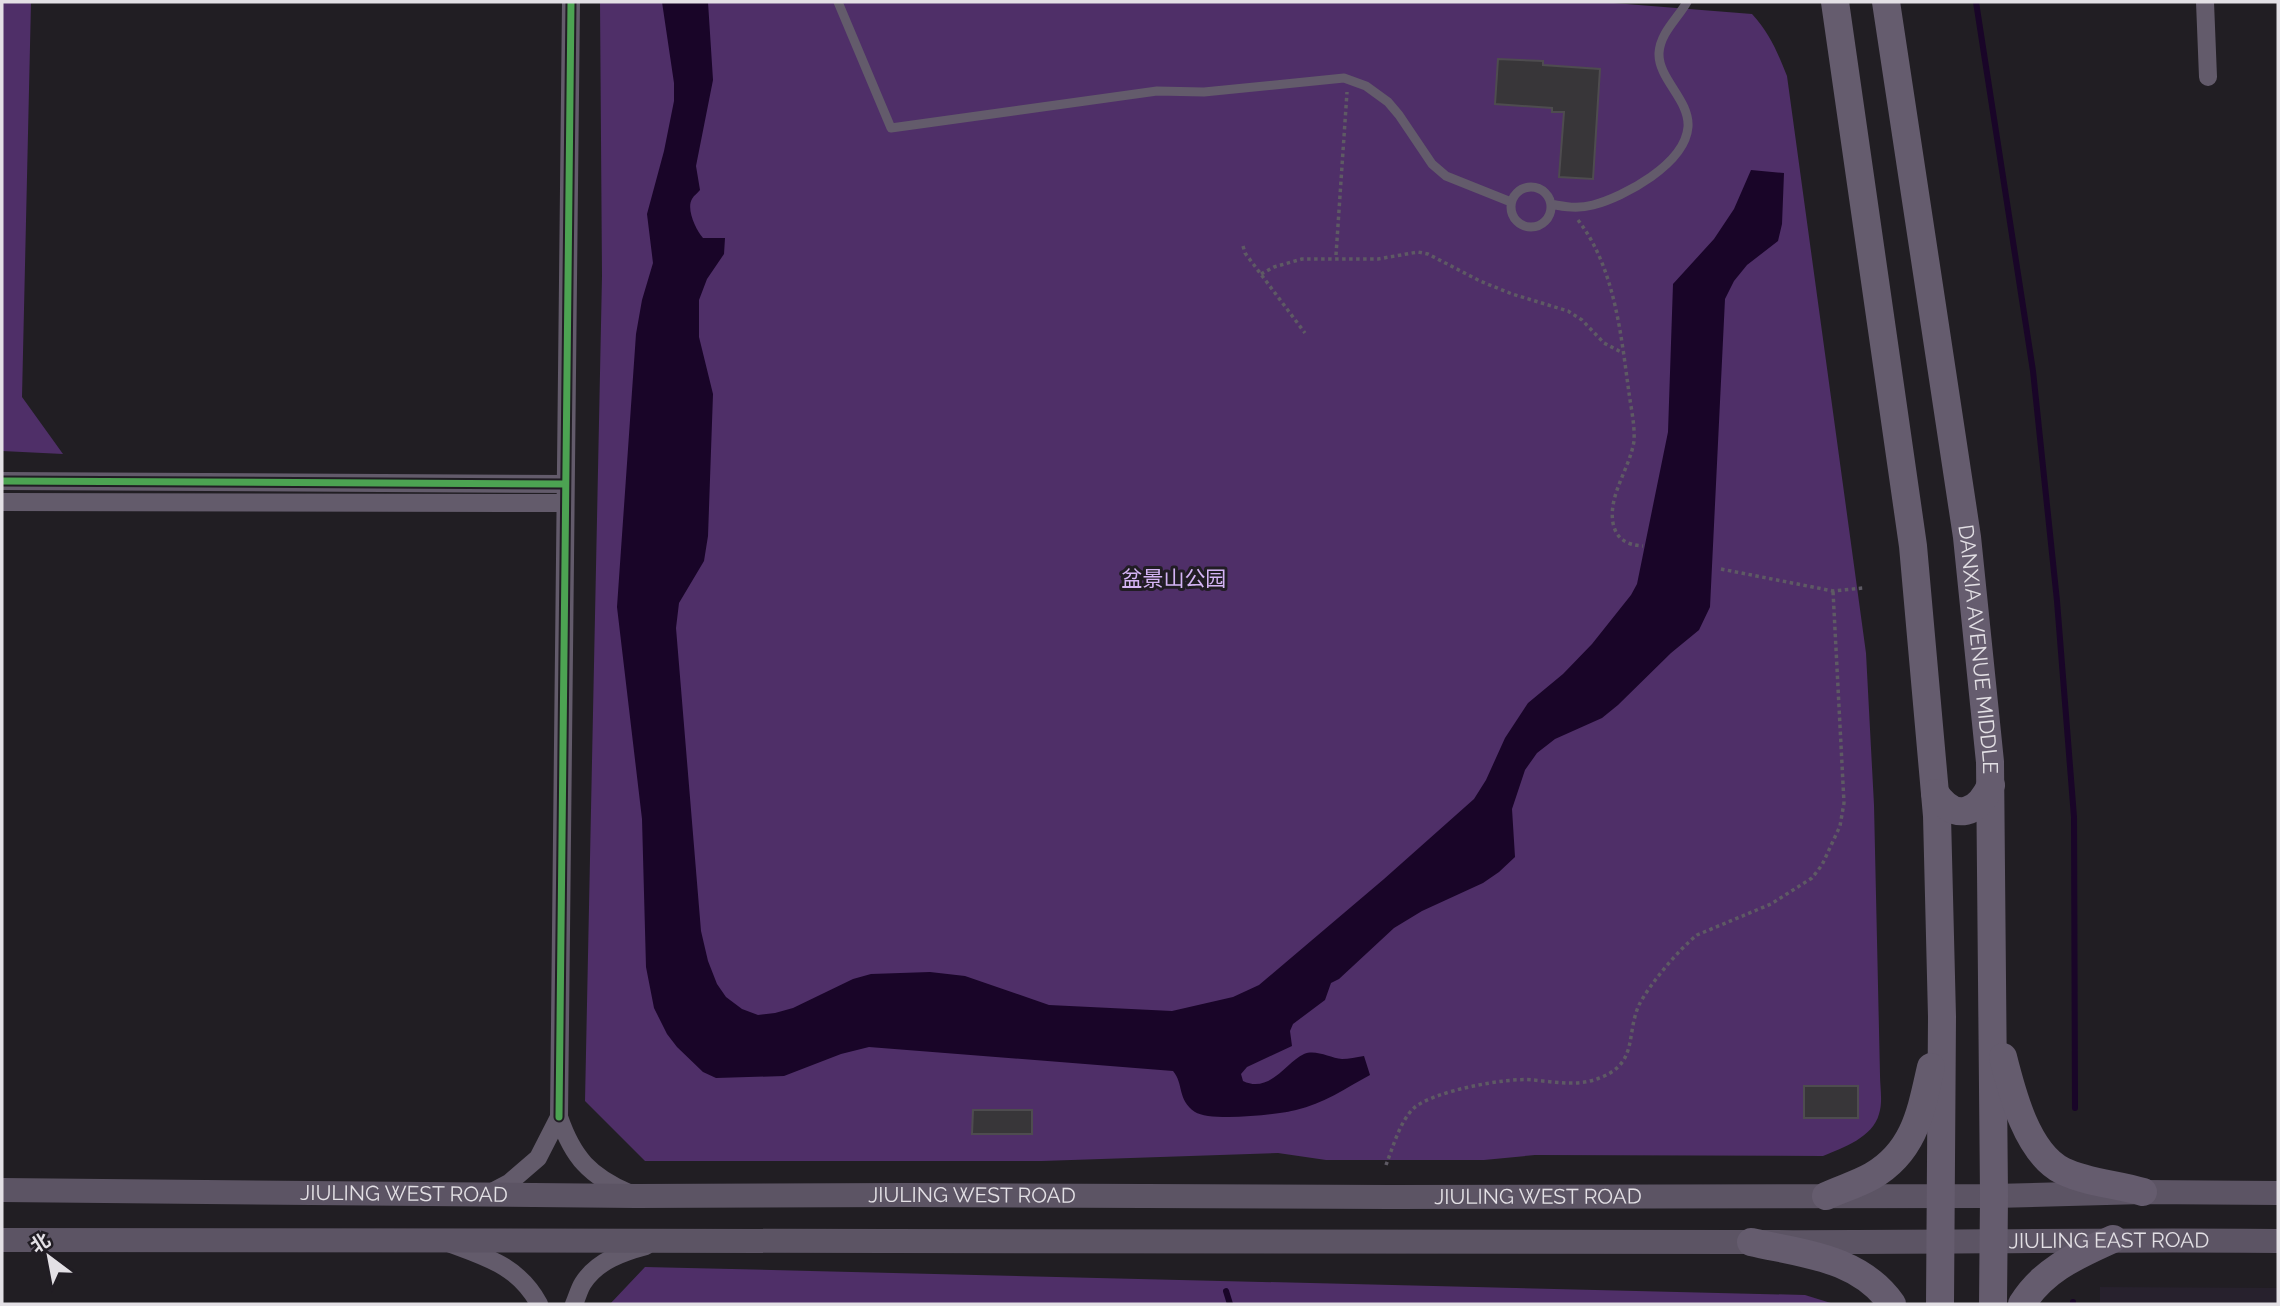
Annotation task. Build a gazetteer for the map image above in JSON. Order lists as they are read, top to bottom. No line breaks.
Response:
{"streets":{"main road":["DANXIA AVENUE MIDDLE","JIULING WEST ROAD","JIULING EAST ROAD"]},"crossings":[["DANXIA AVENUE MIDDLE","JIULING EAST ROAD"],["JIULING WEST ROAD","JIULING EAST ROAD"]],"parks":["盆景山公园"],"north":"top left"}
